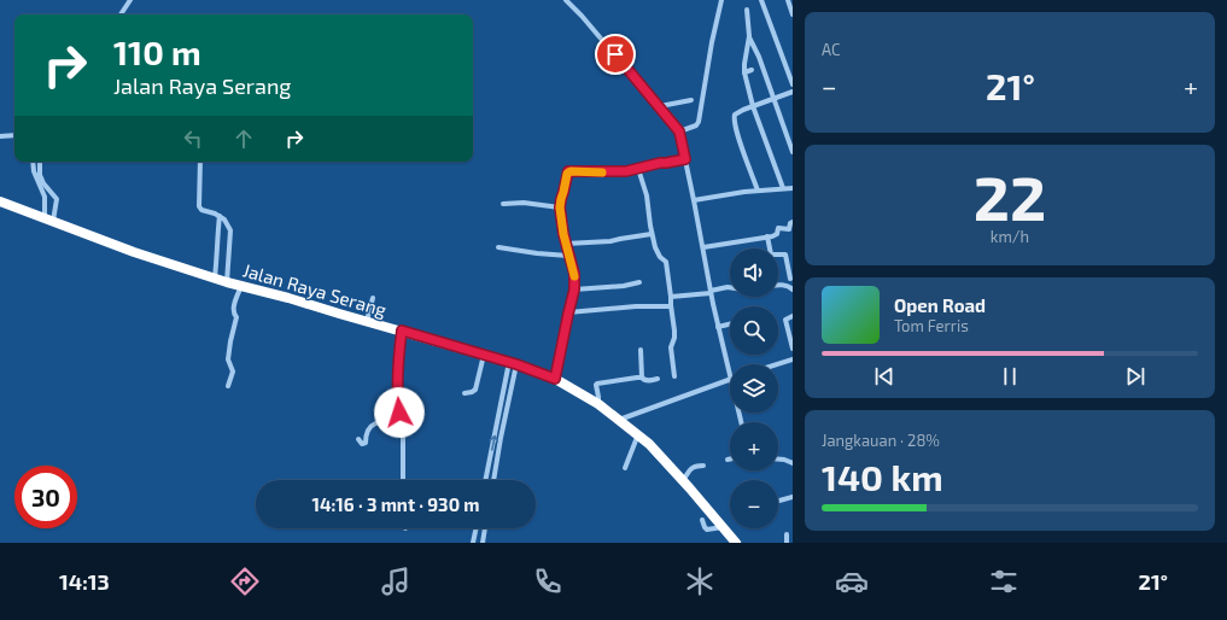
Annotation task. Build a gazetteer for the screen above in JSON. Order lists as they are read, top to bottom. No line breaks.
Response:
{"streets":{"highway":["Jalan Raya Serang"]},"page":{"tile":["AC",["22","km/h"],["Jangkauan · 28%","140 km"]],"turn":["110 m","Jalan Raya Serang"],"heat":["−","21°","+"],"map_buttons":["+","−"],"song":["Open Road","Tom Ferris"],"limit":"30","trip":"14:16 · 3 mnt · 930 m","tabs":["14:13","21°"]}}
